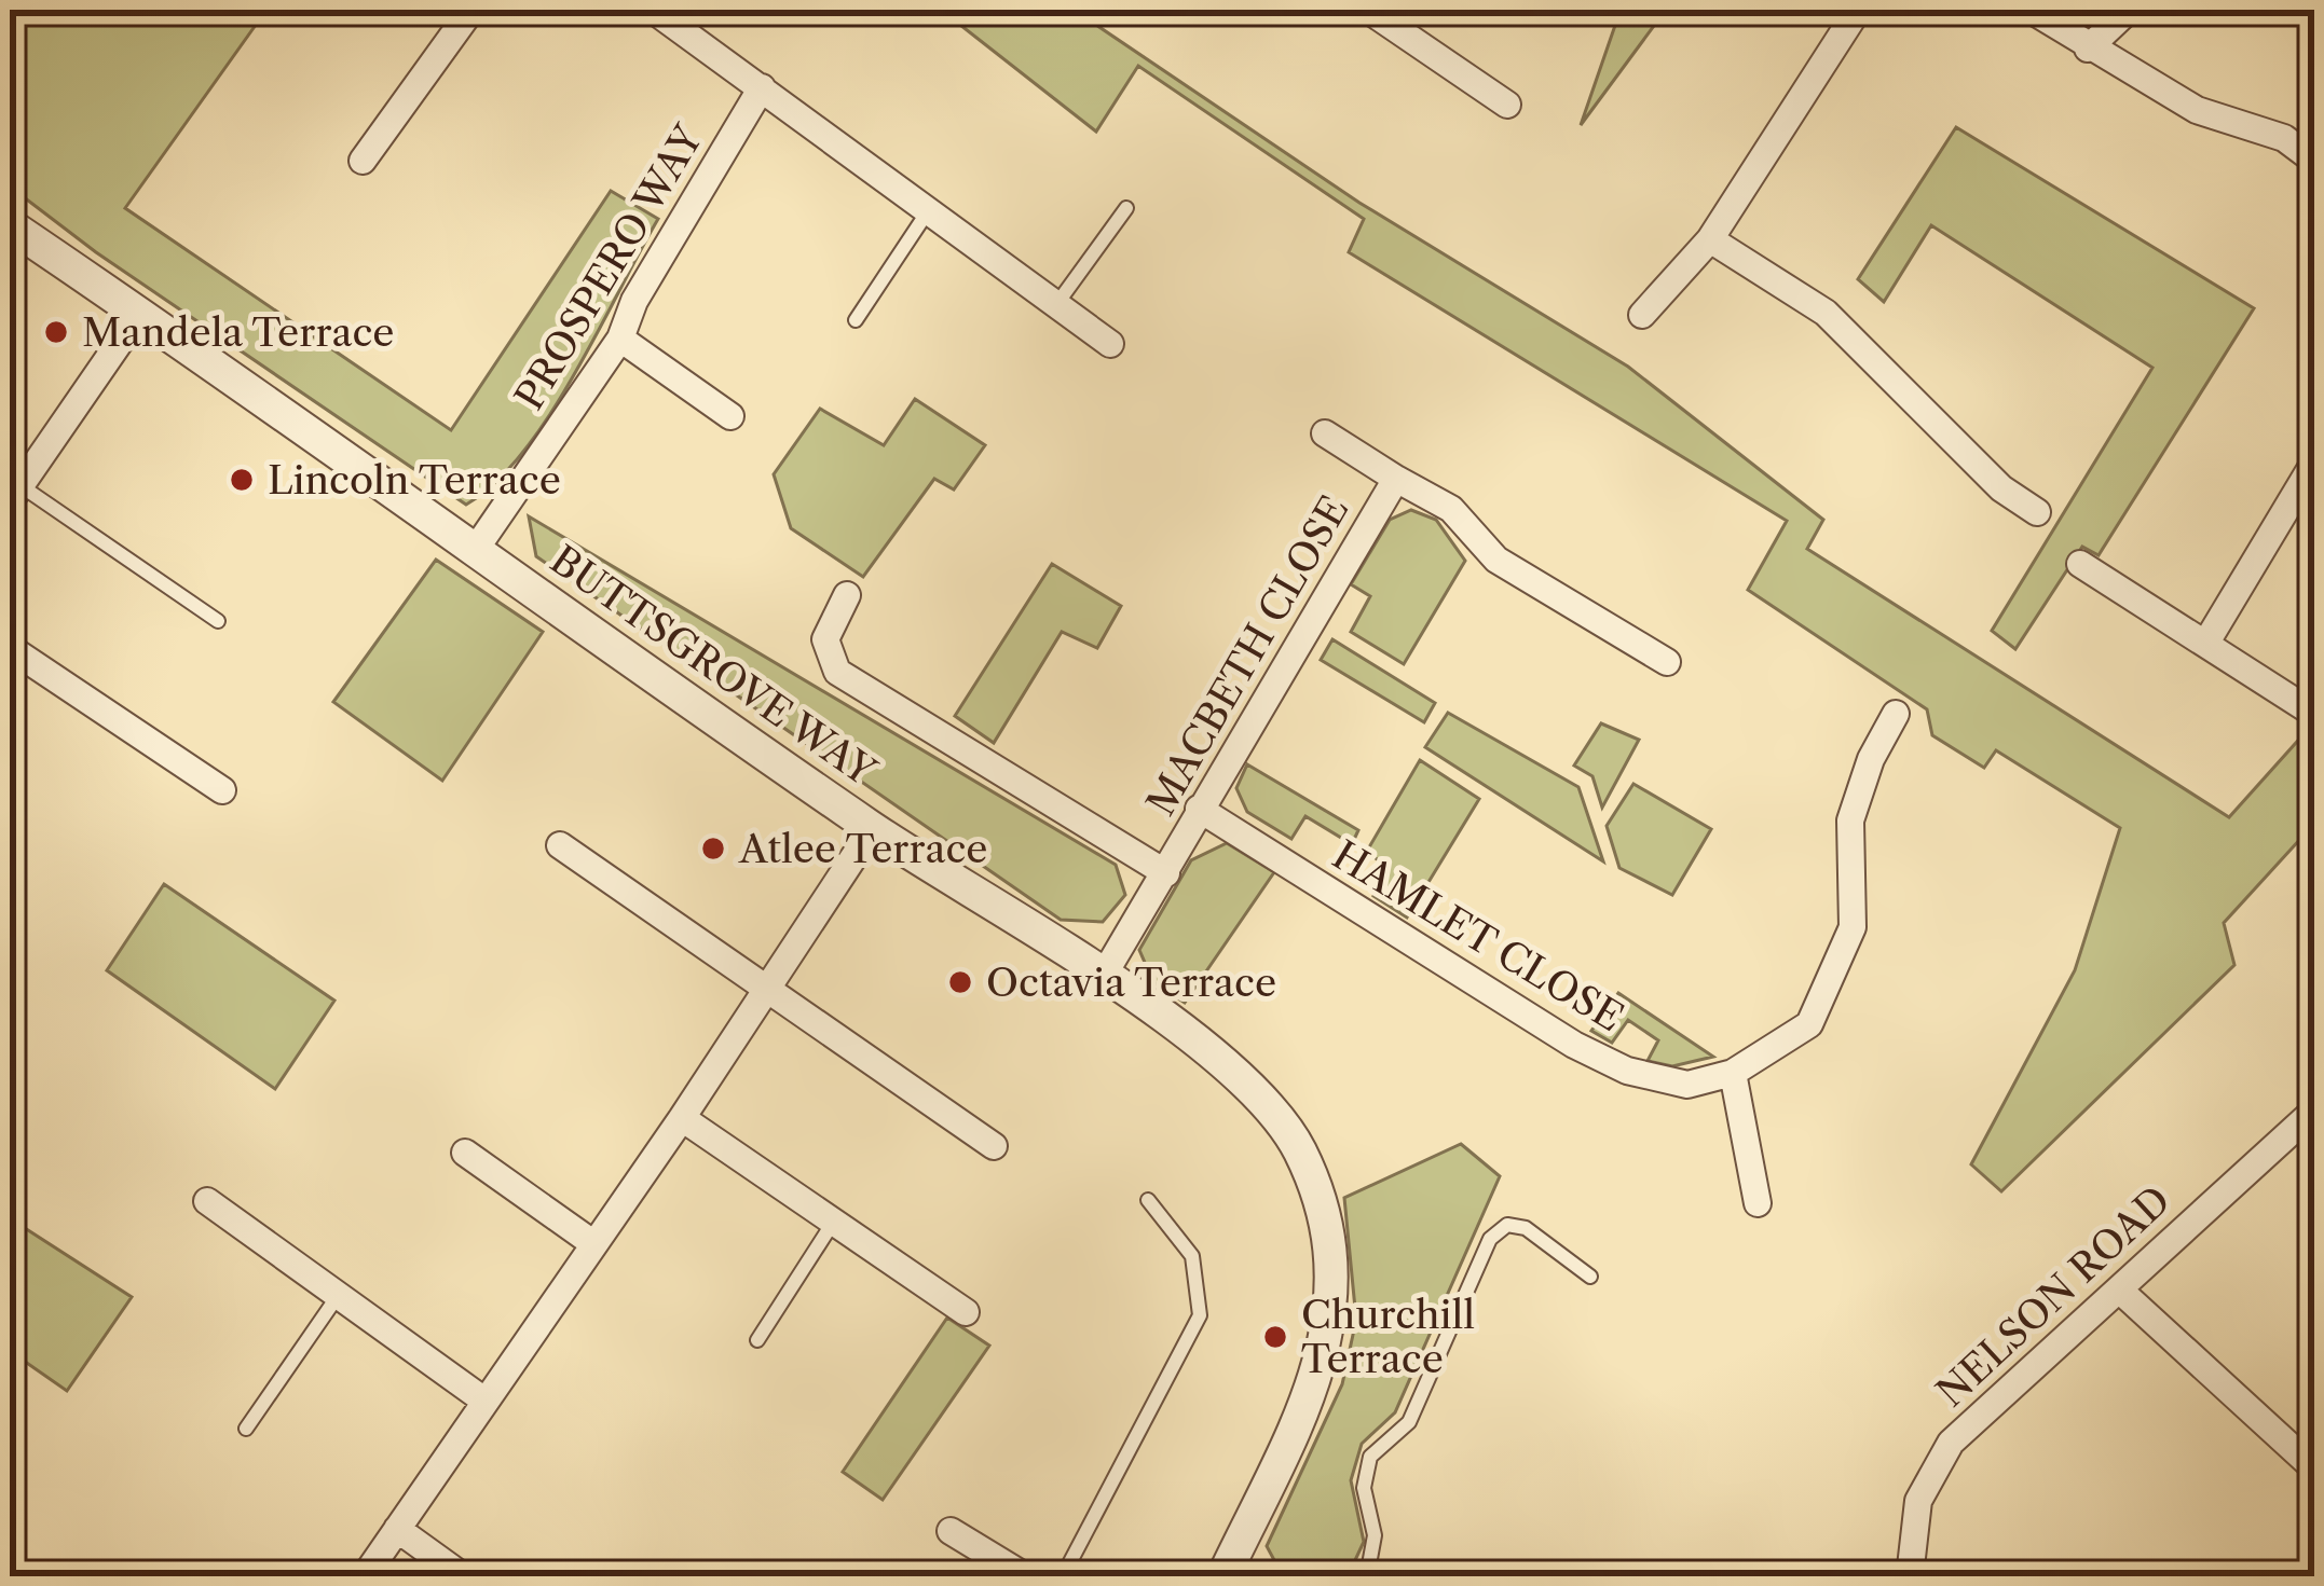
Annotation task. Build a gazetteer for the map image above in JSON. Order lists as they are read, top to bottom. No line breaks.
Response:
{"streets":{"street":["PROSPERO WAY","MACBETH CLOSE","BUTTSGROVE WAY","HAMLET CLOSE","NELSON ROAD"]},"crossings":[["PROSPERO WAY","BUTTSGROVE WAY"],["MACBETH CLOSE","BUTTSGROVE WAY"],["MACBETH CLOSE","HAMLET CLOSE"]],"places":["Mandela Terrace","Lincoln Terrace","Atlee Terrace","Octavia Terrace","Churchill Terrace"]}
